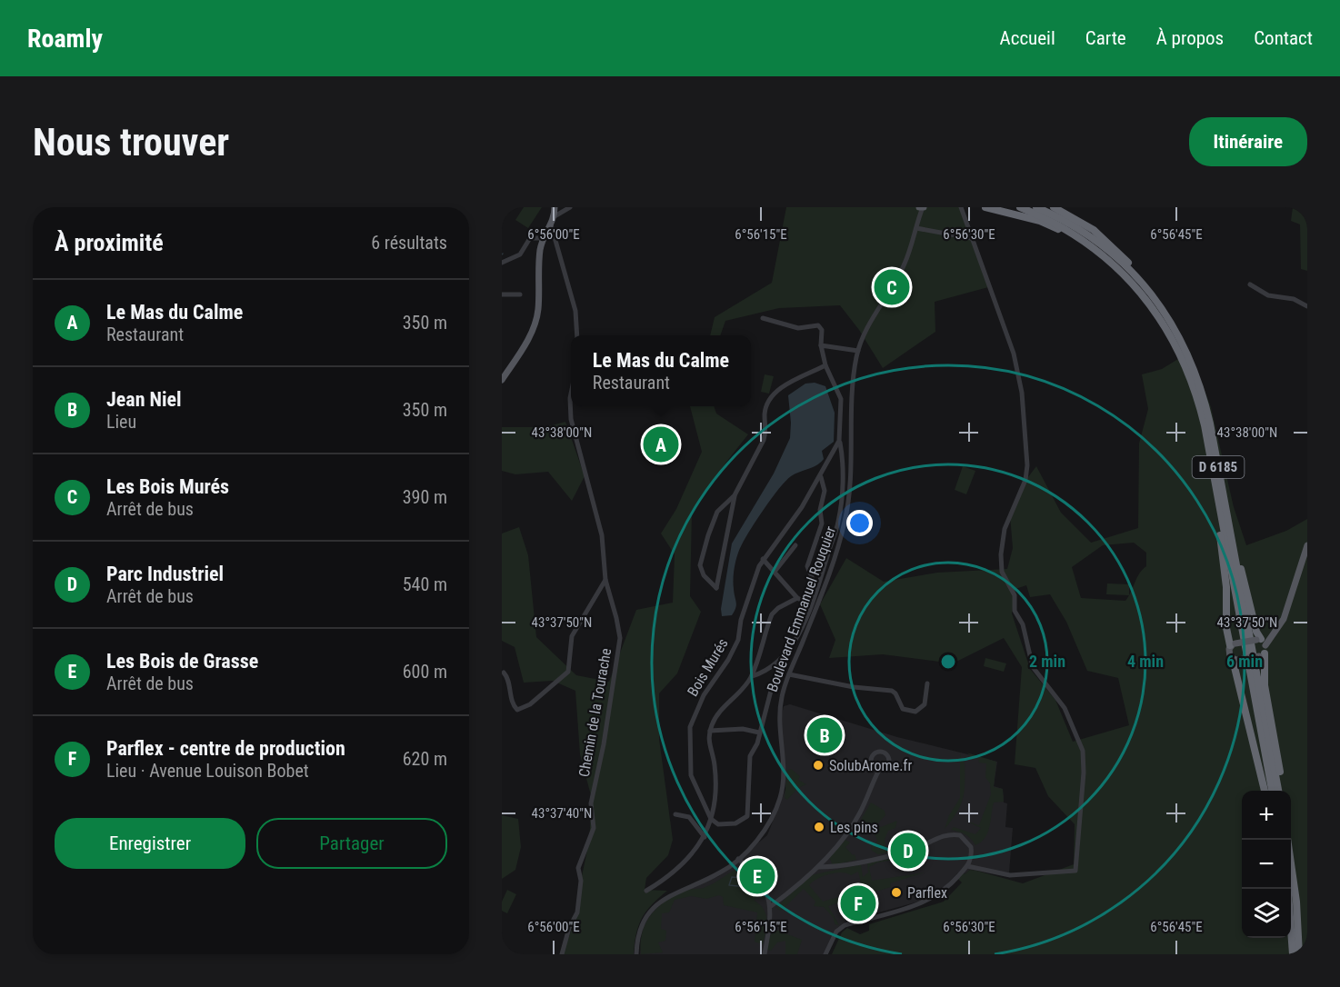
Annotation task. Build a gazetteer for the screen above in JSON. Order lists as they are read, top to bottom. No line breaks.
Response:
{"streets":{"highway":["D 6185"],"street":["Boulevard Emmanuel Rouquier","Bois Murés","Chemin de la Tourache"]},"places":["SolubArome.fr","Les pins","Parflex"],"page":{"header":"Roamly","nav":["Accueil","Carte","À propos","Contact"],"buttons":["Itinéraire",["Enregistrer","Partager"]],"title":"Nous trouver","heading":["À proximité","6 résultats"],"pins":["C","A","B","D","E","F"],"list":[{"mark":"A","name":"Le Mas du Calme","note":"Restaurant","value":"350 m"},{"mark":"B","name":"Jean Niel","note":"Lieu","value":"350 m"},{"mark":"C","name":"Les Bois Murés","note":"Arrêt de bus","value":"390 m"},{"mark":"D","name":"Parc Industriel","note":"Arrêt de bus","value":"540 m"},{"mark":"E","name":"Les Bois de Grasse","note":"Arrêt de bus","value":"600 m"},{"mark":"F","name":"Parflex - centre de production","note":"Lieu · Avenue Louison Bobet","value":"620 m"}],"popup":["Le Mas du Calme","Restaurant"],"map_buttons":["+","−"]},"coordinates":["6°56'00\"E","6°56'15\"E","6°56'30\"E","6°56'45\"E","43°38'00\"N","43°37'50\"N","43°37'40\"N"],"rings":["2 min","4 min","6 min"]}
